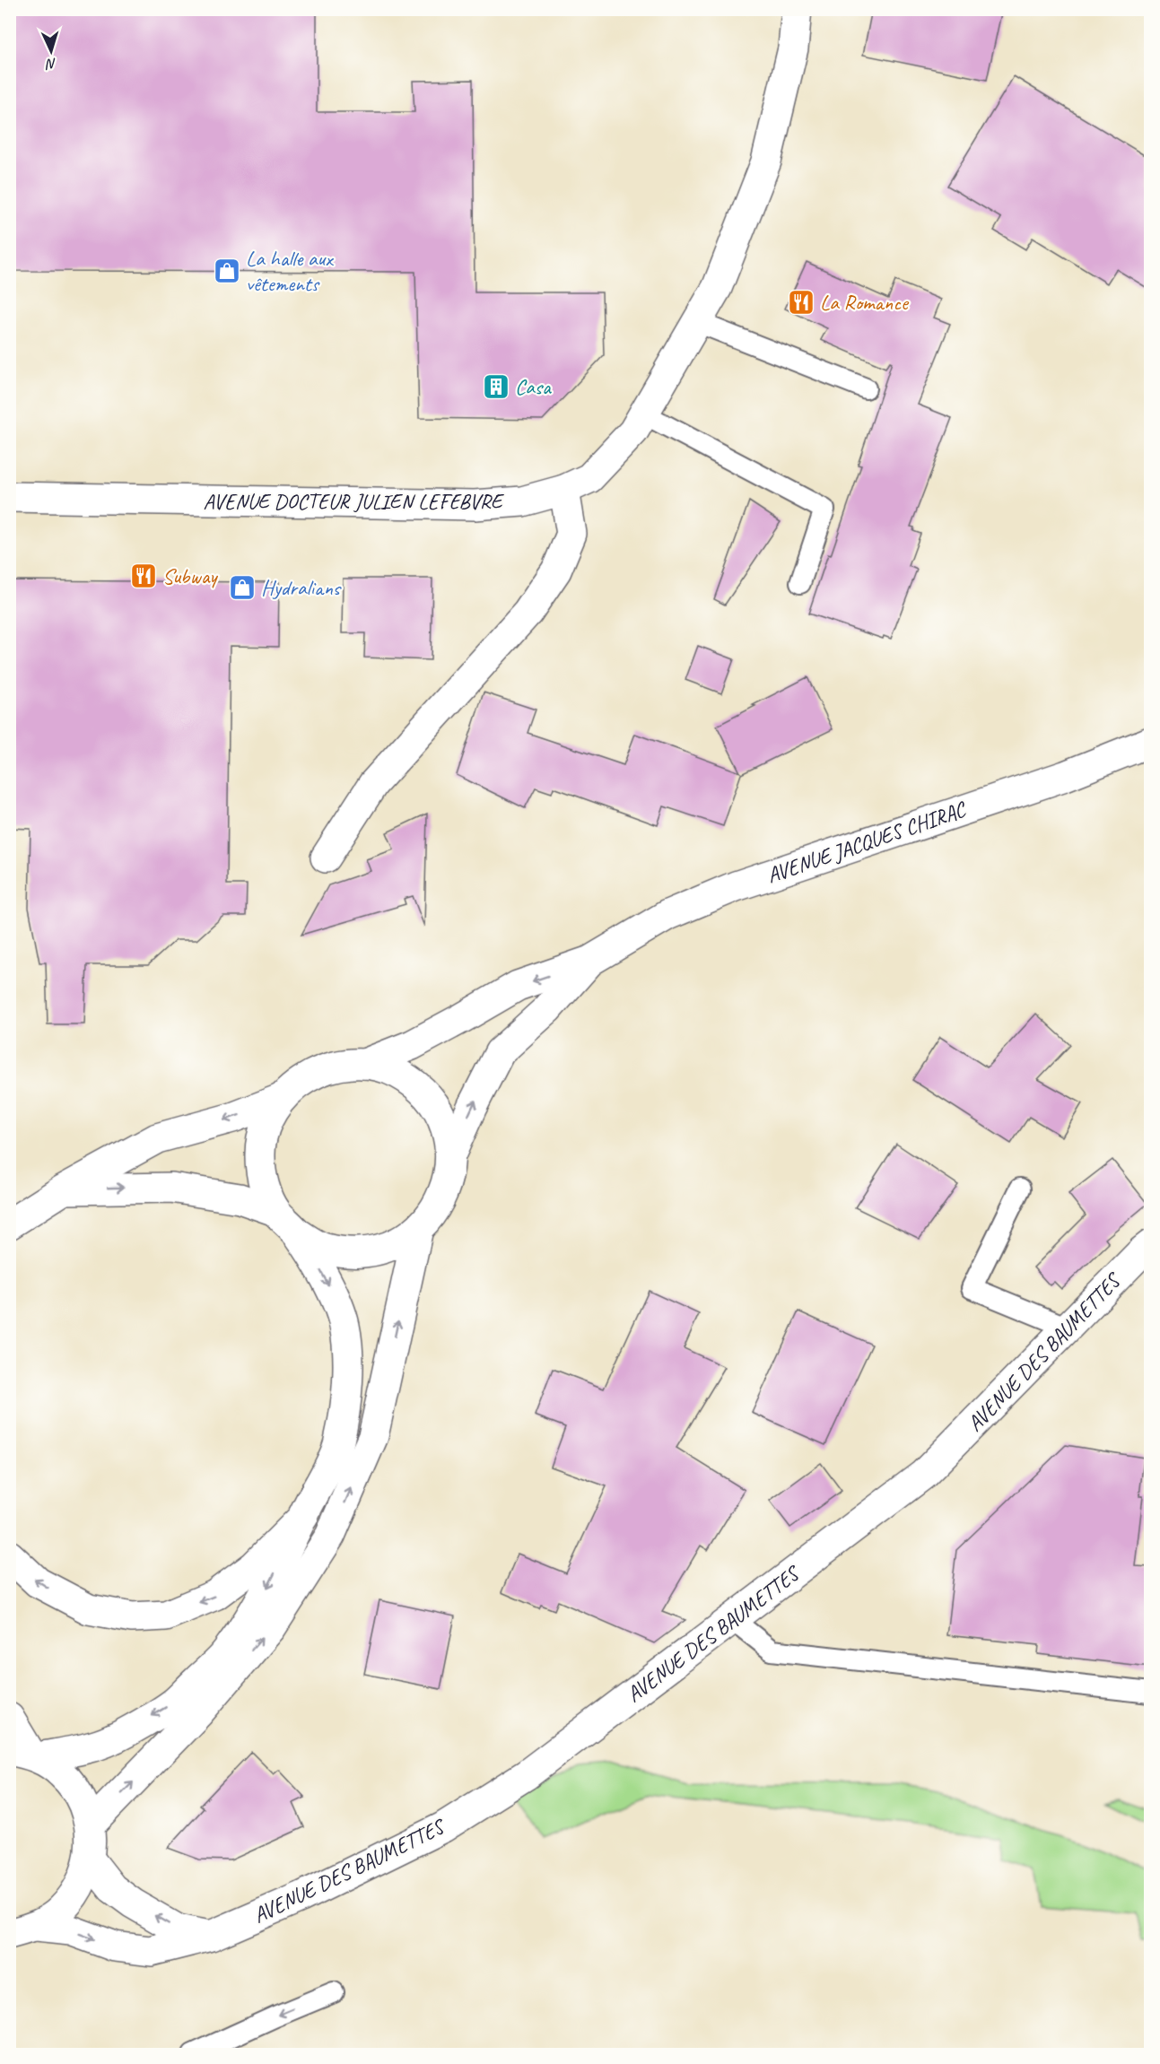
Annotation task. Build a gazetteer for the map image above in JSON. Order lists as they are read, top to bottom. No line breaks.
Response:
{"streets":{"main road":["AVENUE DOCTEUR JULIEN LEFEBVRE","AVENUE JACQUES CHIRAC","AVENUE DES BAUMETTES"]},"places":{"shop":["La halle aux vêtements","Hydralians"],"restaurant":["La Romance","Subway"],"building":["Casa"]},"north":"bottom"}
